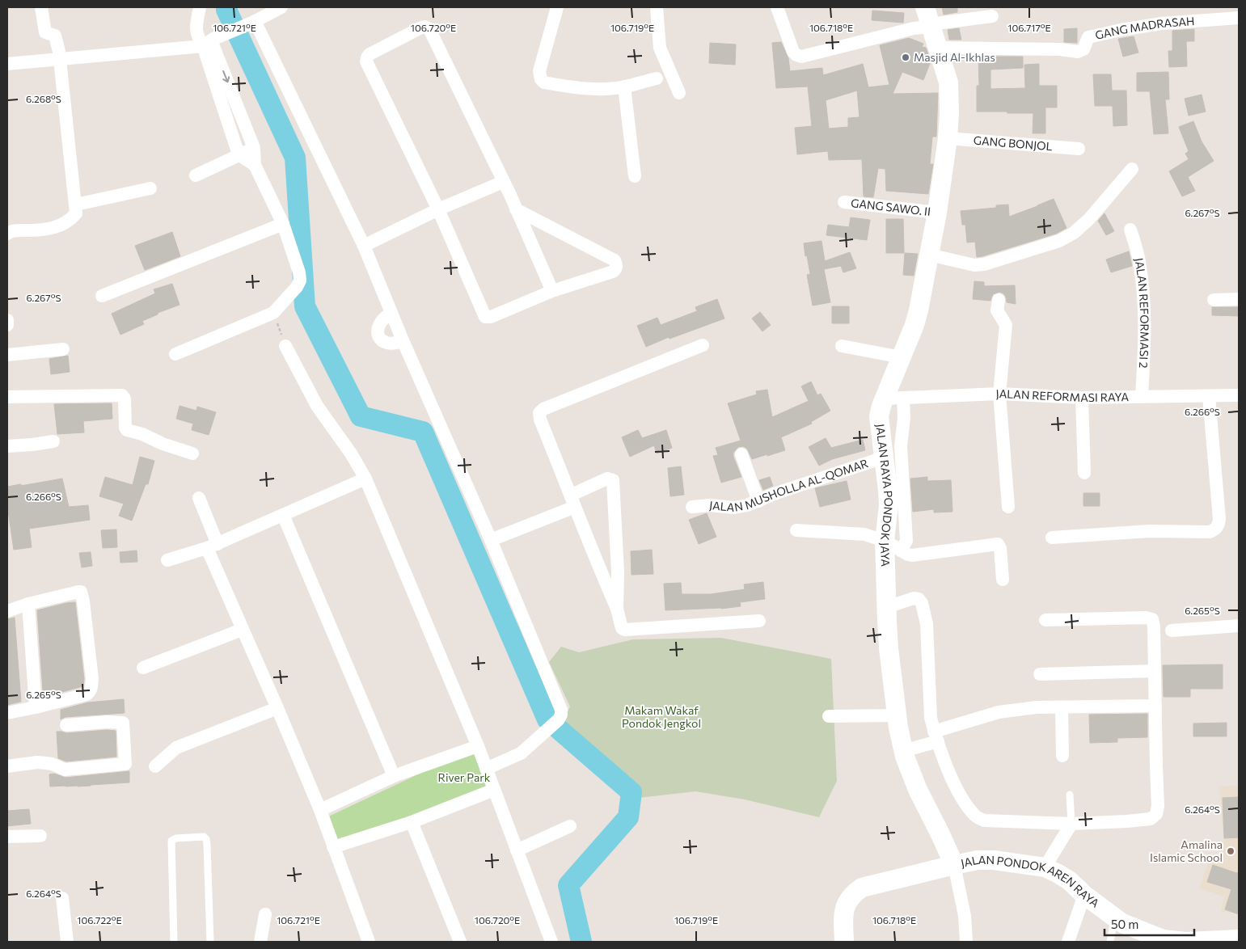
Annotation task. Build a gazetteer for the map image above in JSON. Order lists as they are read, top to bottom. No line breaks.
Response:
{"streets":{"main road":["JALAN RAYA PONDOK JAYA","JALAN PONDOK AREN RAYA"],"street":["GANG MADRASAH","GANG BONJOL","GANG SAWO. II","JALAN REFORMASI 2","JALAN REFORMASI RAYA","JALAN MUSHOLLA AL-QOMAR"]},"crossings":[["GANG MADRASAH","JALAN RAYA PONDOK JAYA"],["GANG BONJOL","JALAN RAYA PONDOK JAYA"],["GANG SAWO. II","JALAN RAYA PONDOK JAYA"],["JALAN REFORMASI 2","JALAN REFORMASI RAYA"],["JALAN REFORMASI RAYA","JALAN RAYA PONDOK JAYA"],["JALAN MUSHOLLA AL-QOMAR","JALAN RAYA PONDOK JAYA"],["JALAN RAYA PONDOK JAYA","JALAN PONDOK AREN RAYA"]],"parks":["Makam Wakaf Pondok Jengkol","River Park"],"places":["Masjid Al-Ikhlas","Amalina Islamic School"],"scale_bar":"50 m","coordinates":["106.721°E","106.720°E","106.719°E","106.718°E","106.717°E","6.268°S","6.267°S","6.266°S","6.265°S","6.264°S","106.722°E"]}
